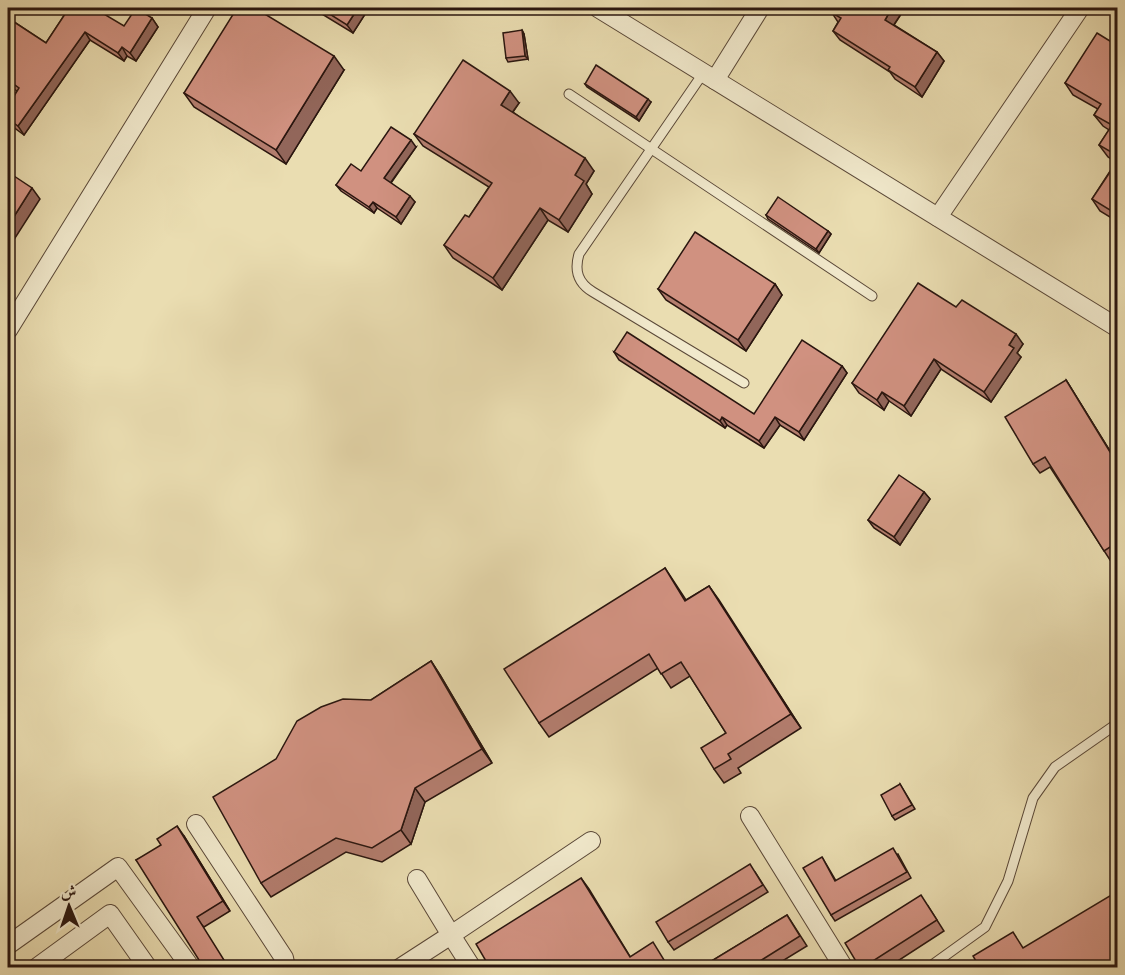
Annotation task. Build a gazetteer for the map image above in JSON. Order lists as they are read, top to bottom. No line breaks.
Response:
{"north":"top"}
